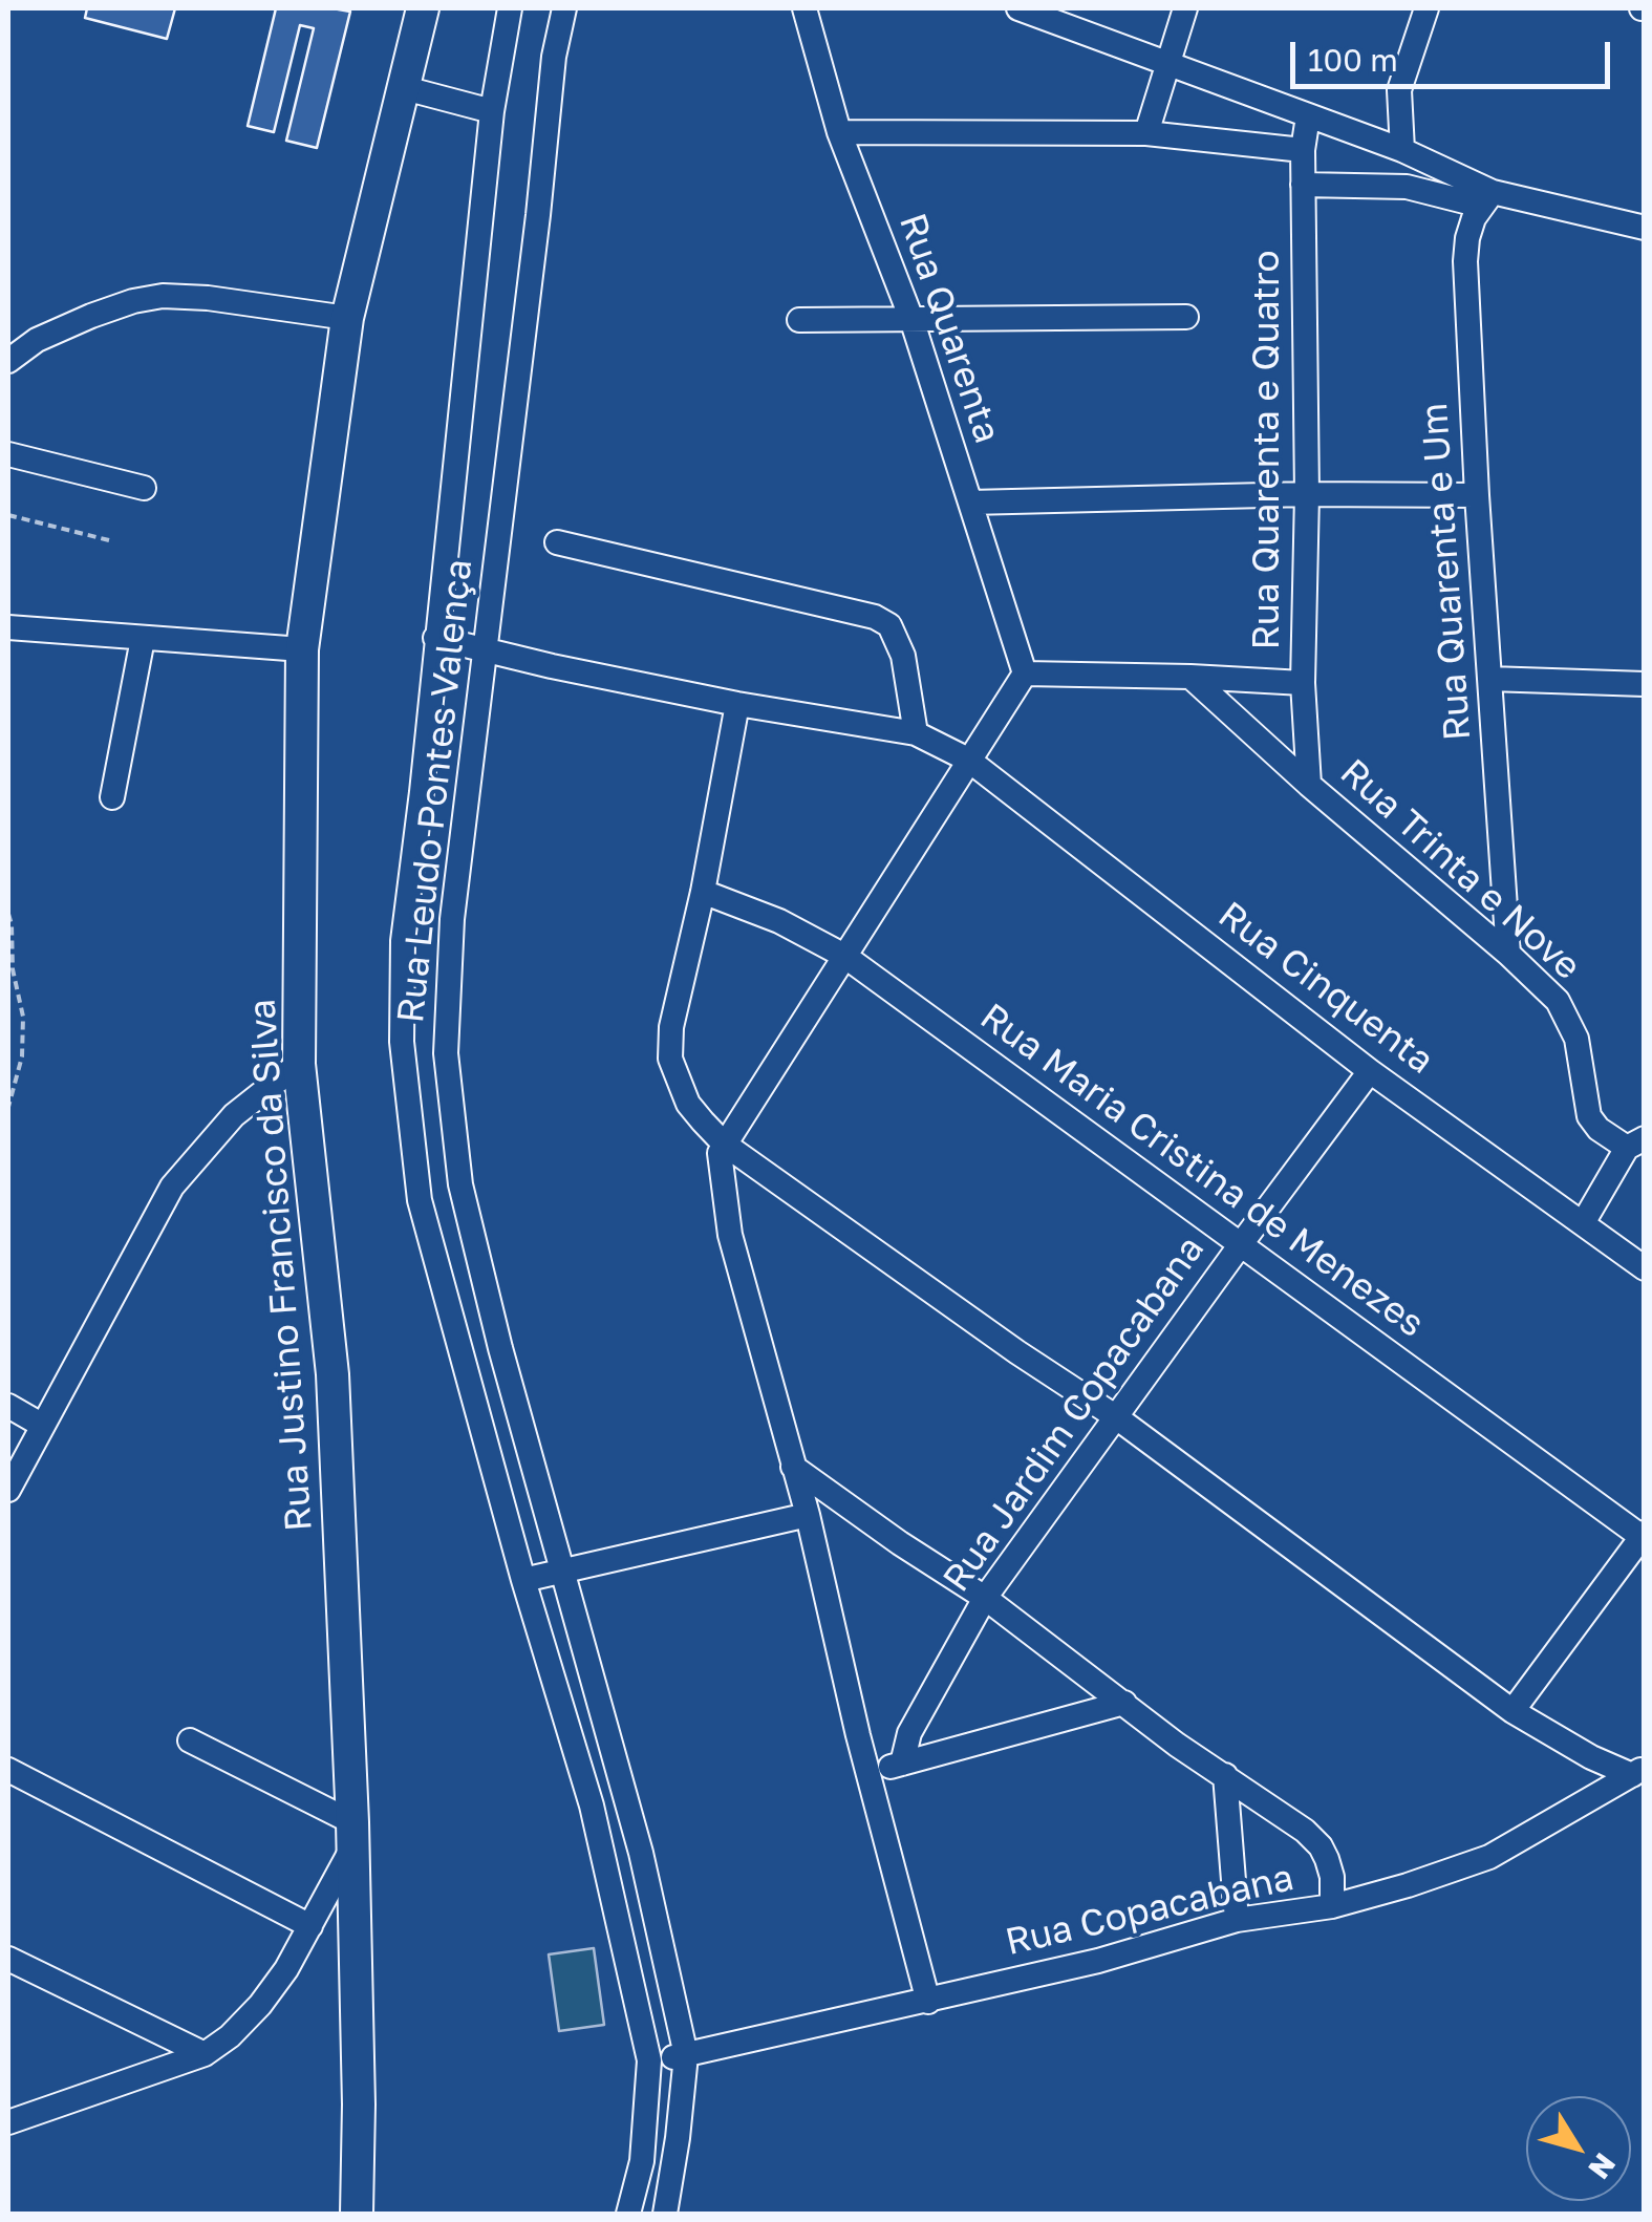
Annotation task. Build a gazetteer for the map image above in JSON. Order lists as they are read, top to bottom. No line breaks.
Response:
{"streets":{"main road":["Rua Justino Francisco da Silva"],"street":["Rua Quarenta","Rua Quarenta e Quatro","Rua Quarenta e Um","Rua Leudo Pontes Valença","Rua Trinta e Nove","Rua Cinquenta","Rua Maria Cristina de Menezes","Rua Jardim Copacabana","Rua Copacabana"]},"crossings":[["Rua Quarenta e Quatro","Rua Trinta e Nove"],["Rua Quarenta e Um","Rua Trinta e Nove"],["Rua Leudo Pontes Valença","Rua Cinquenta"],["Rua Leudo Pontes Valença","Rua Copacabana"],["Rua Cinquenta","Rua Jardim Copacabana"],["Rua Maria Cristina de Menezes","Rua Jardim Copacabana"]],"scale_bar":"100 m","north":"bottom right"}
